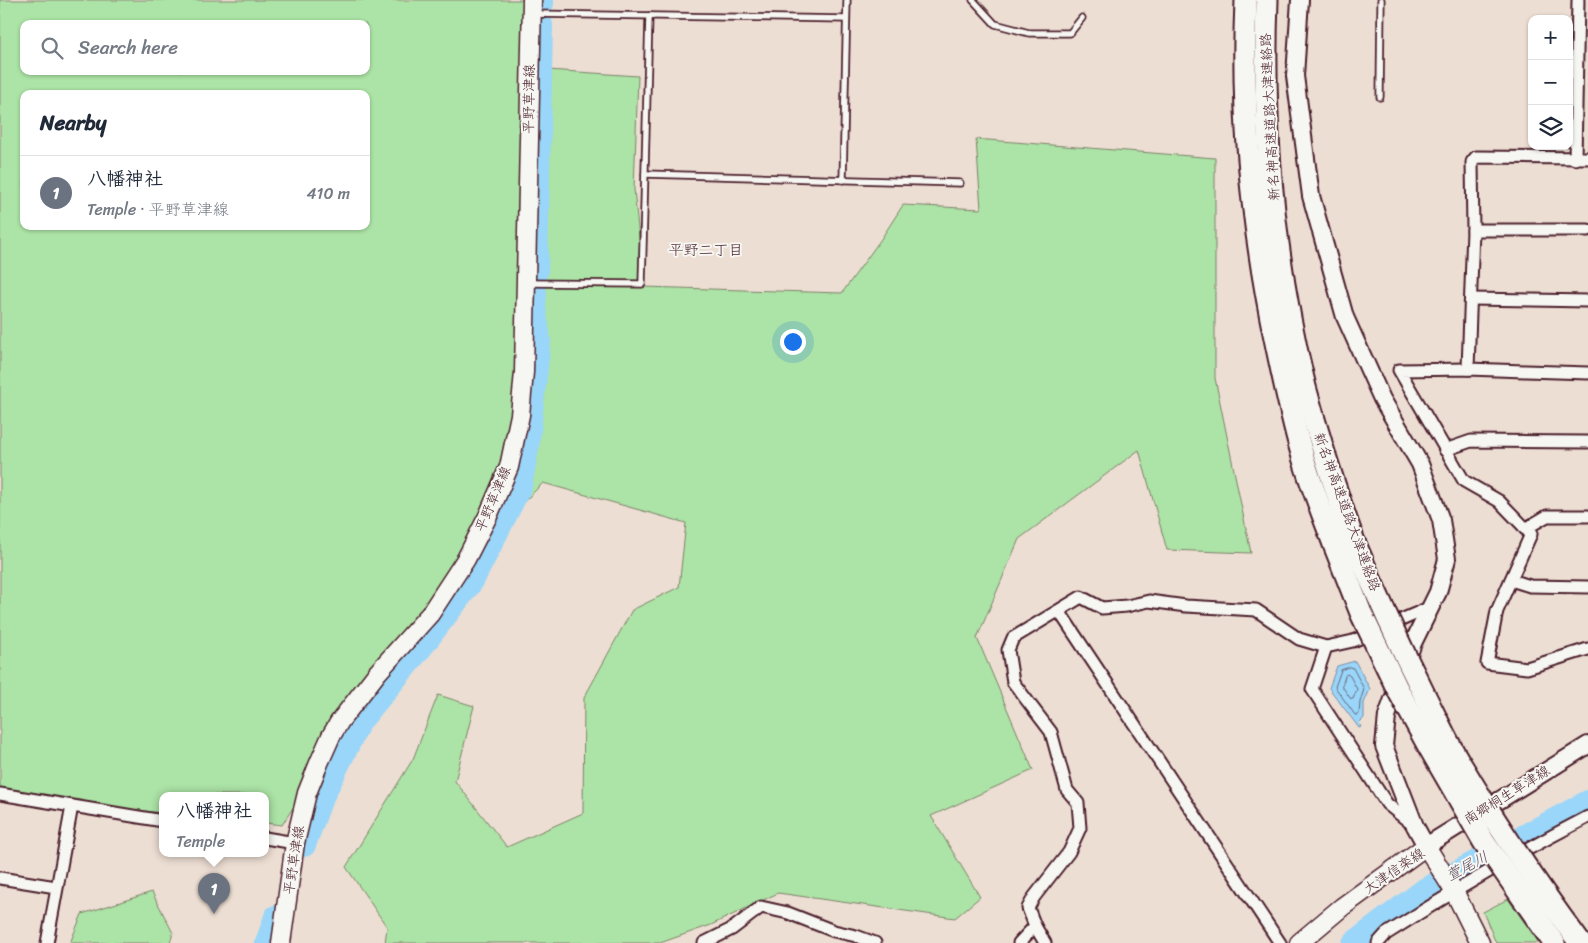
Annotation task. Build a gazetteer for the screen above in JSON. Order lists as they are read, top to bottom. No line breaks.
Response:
{"streets":{"highway":["新名神高速道路大津連絡路"],"main road":["平野草津線","大津信楽線"],"street":["南郷桐生草津線"]},"crossings":[["南郷桐生草津線","大津信楽線"]],"districts":["平野二丁目"],"water":["萱尾川"],"page":{"map_buttons":["+","−"],"search":"Search here","heading":"Nearby","list":[{"mark":"1","name":"八幡神社","note":"Temple · 平野草津線","value":"410 m"}],"popup":["八幡神社","Temple"],"pins":"1"}}
